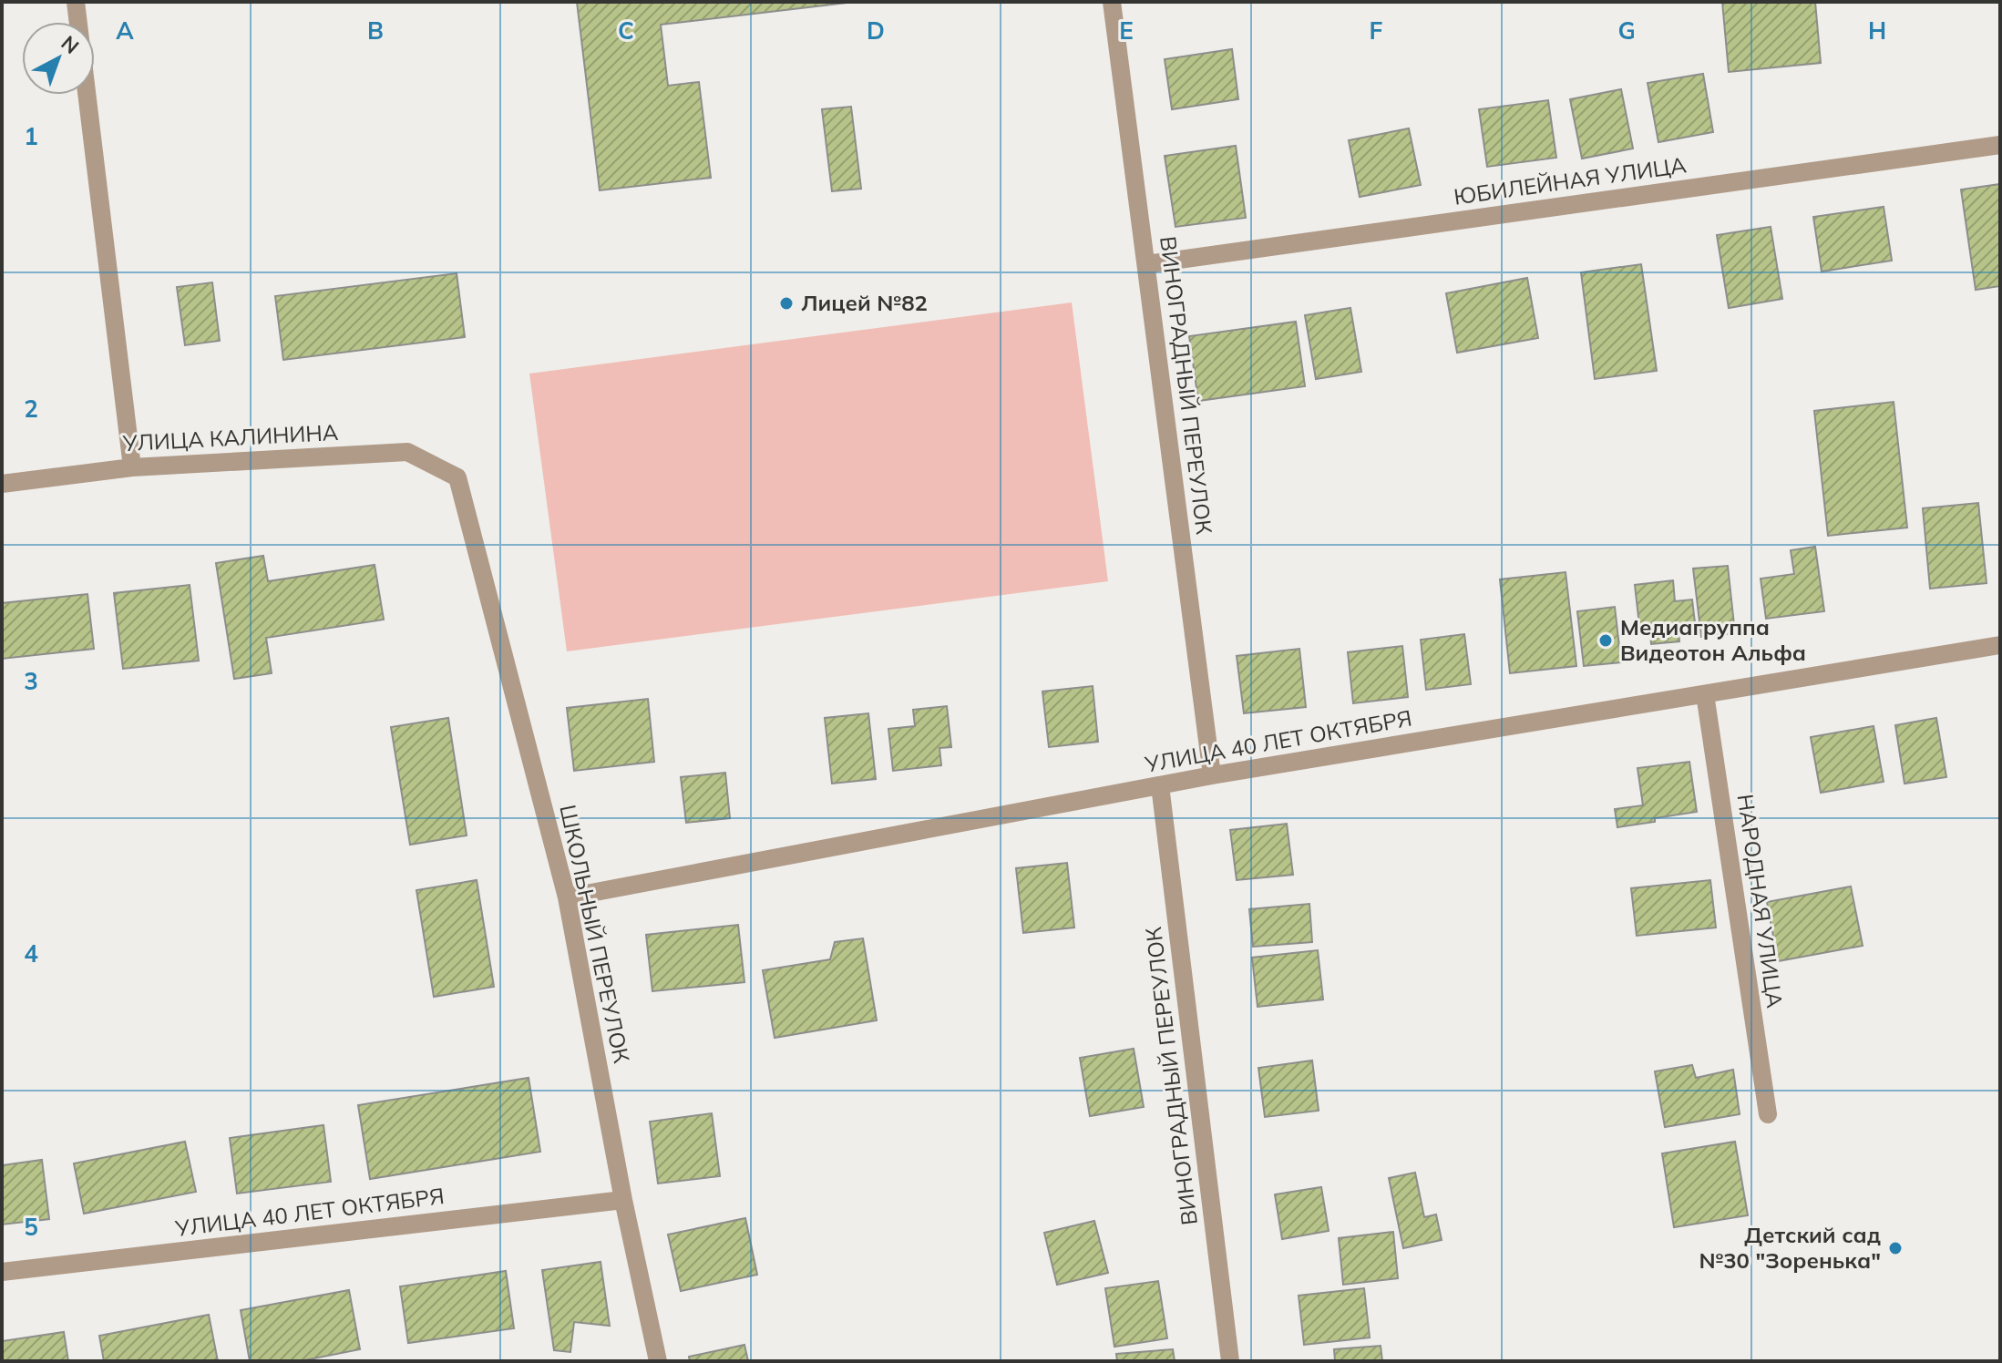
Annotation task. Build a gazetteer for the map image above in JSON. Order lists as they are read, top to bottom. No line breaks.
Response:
{"streets":{"street":["ЮБИЛЕЙНАЯ УЛИЦА","ВИНОГРАДНЫЙ ПЕРЕУЛОК","УЛИЦА КАЛИНИНА","УЛИЦА 40 ЛЕТ ОКТЯБРЯ","НАРОДНАЯ УЛИЦА","ШКОЛЬНЫЙ ПЕРЕУЛОК"]},"crossings":[["ЮБИЛЕЙНАЯ УЛИЦА","ВИНОГРАДНЫЙ ПЕРЕУЛОК"],["ВИНОГРАДНЫЙ ПЕРЕУЛОК","УЛИЦА 40 ЛЕТ ОКТЯБРЯ"],["УЛИЦА КАЛИНИНА","ШКОЛЬНЫЙ ПЕРЕУЛОК"],["УЛИЦА 40 ЛЕТ ОКТЯБРЯ","НАРОДНАЯ УЛИЦА"],["УЛИЦА 40 ЛЕТ ОКТЯБРЯ","ШКОЛЬНЫЙ ПЕРЕУЛОК"]],"places":["Лицей №82","Медиагруппа Видеотон Альфа","Детский сад №30 \"Зоренька\""],"north":"top right","grid":{"columns":["A","B","C","D","E","F","G","H"],"rows":["1","2","3","4","5"]}}
